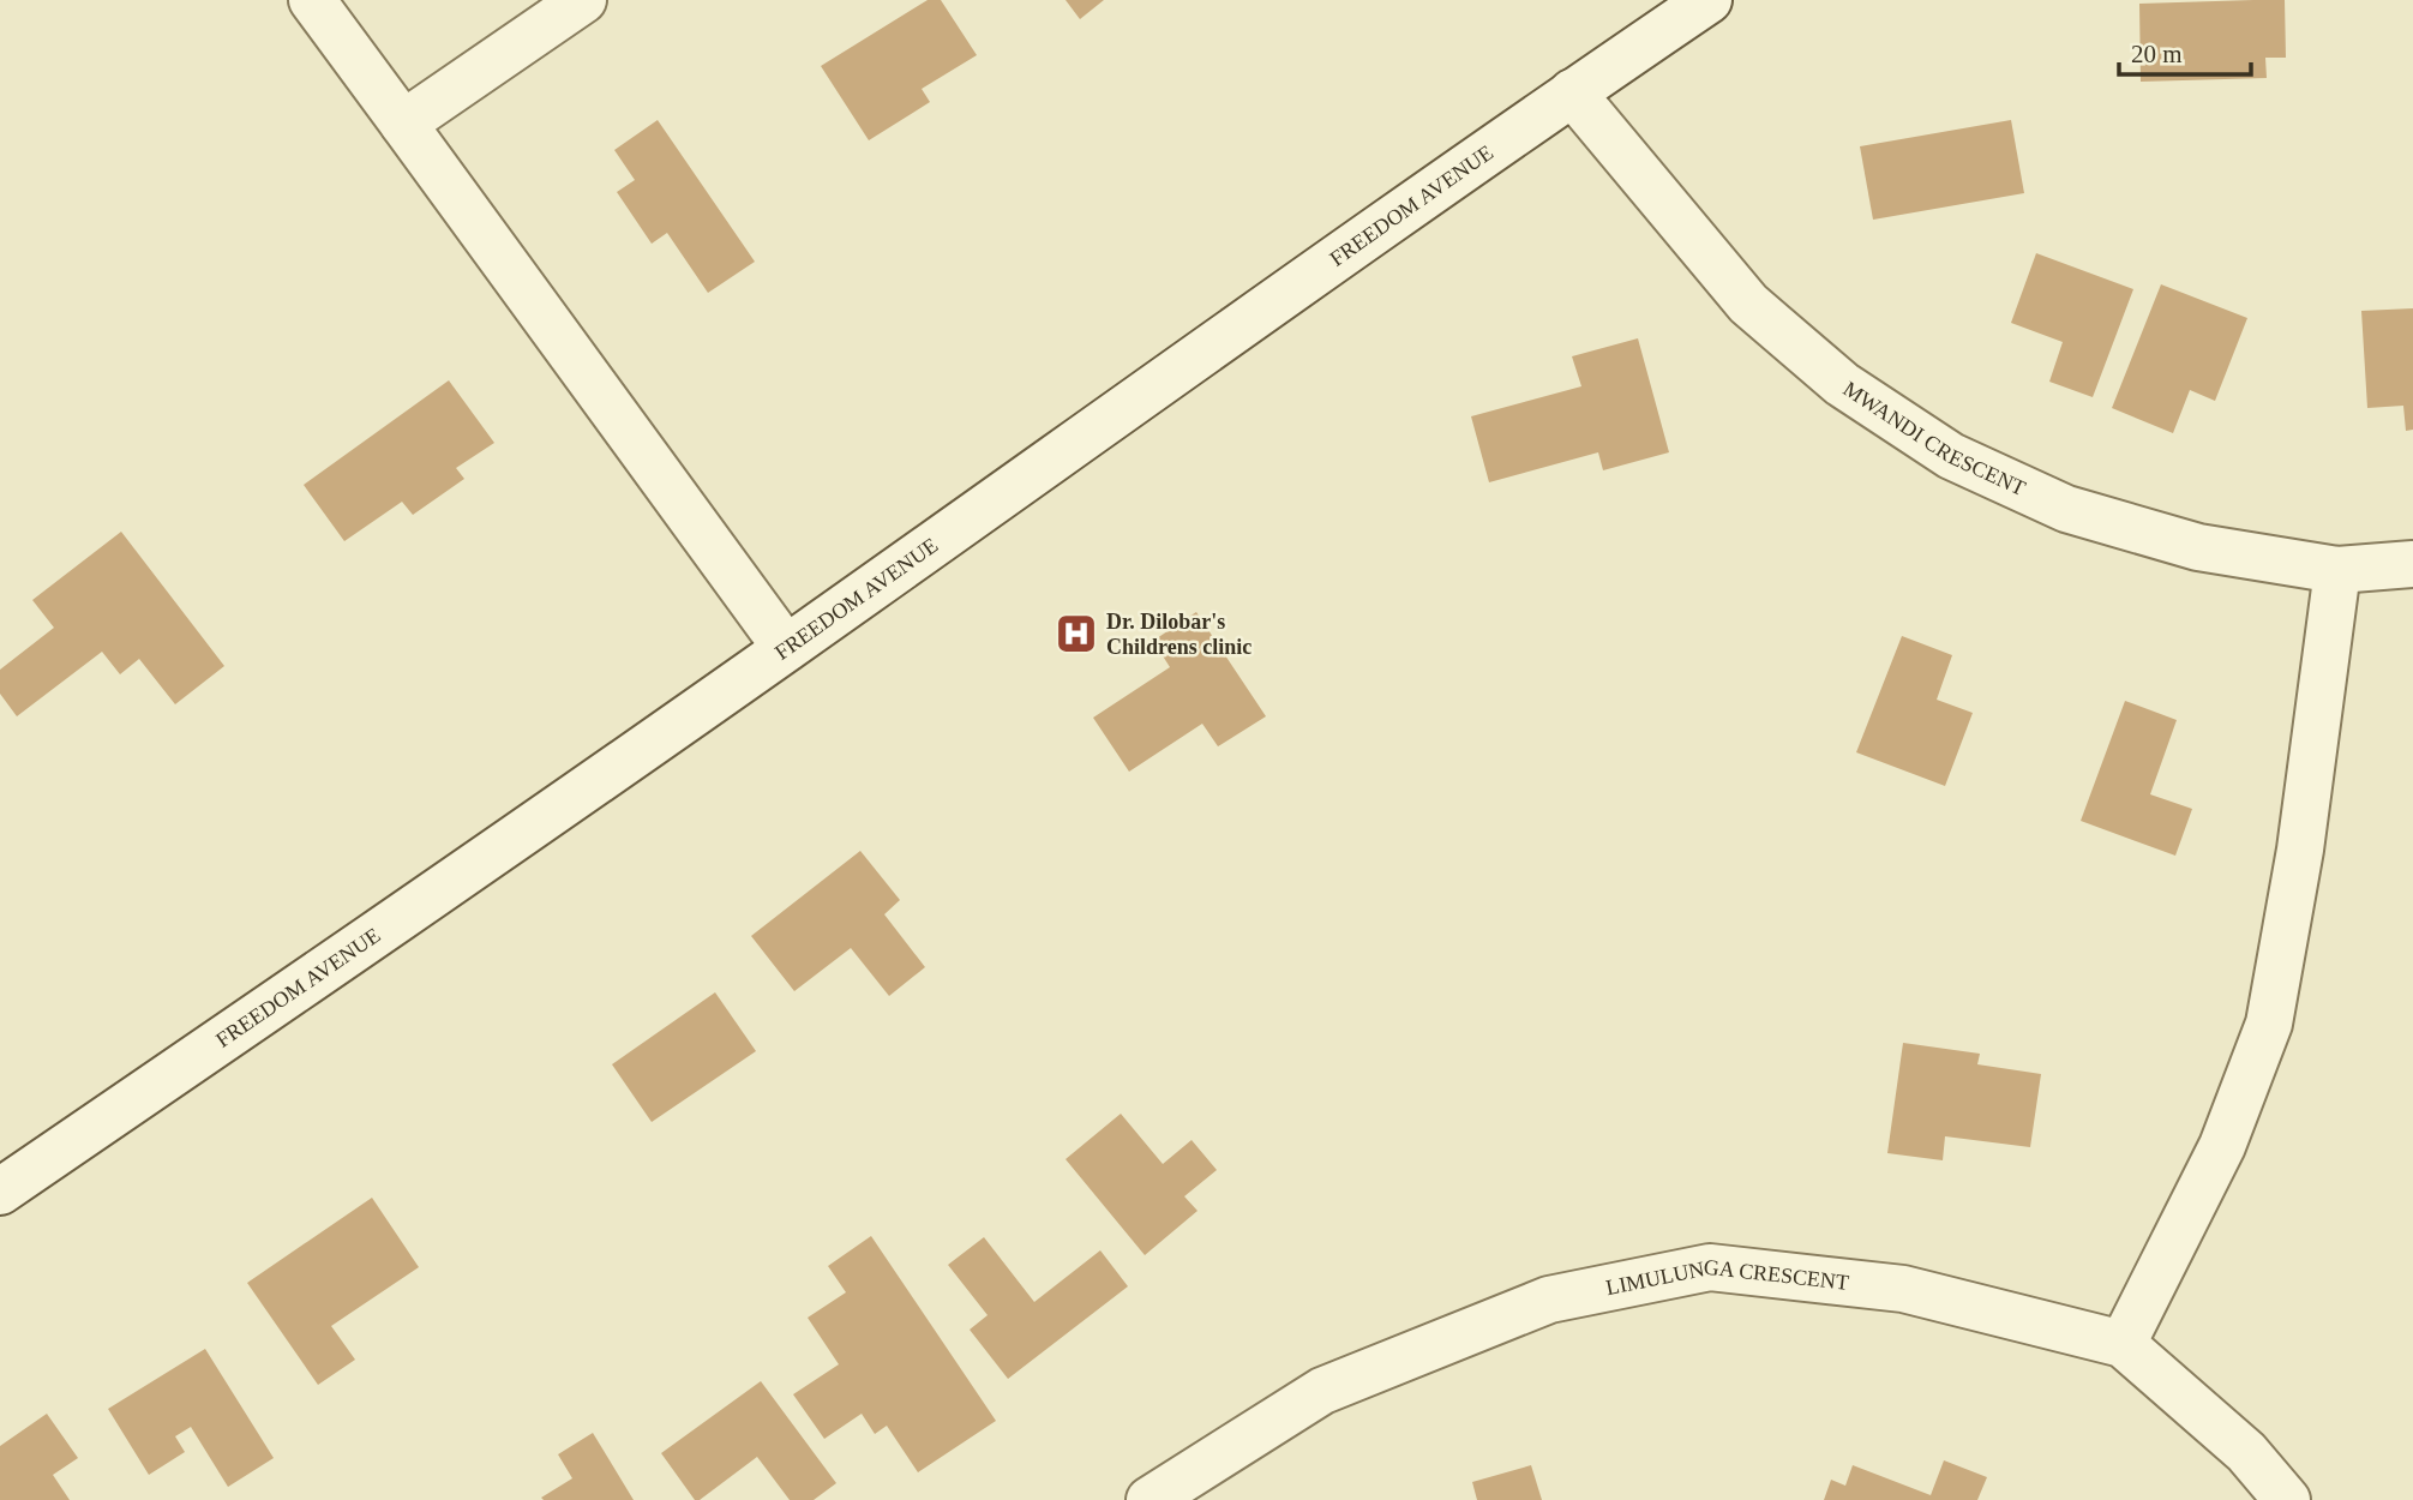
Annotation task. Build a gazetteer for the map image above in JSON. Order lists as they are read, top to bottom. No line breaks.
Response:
{"streets":{"street":["FREEDOM AVENUE","MWANDI CRESCENT","LIMULUNGA CRESCENT"]},"crossings":[["FREEDOM AVENUE","MWANDI CRESCENT"]],"places":{"hospital":["Dr. Dilobar's Childrens clinic"]},"scale_bar":"20 m"}
